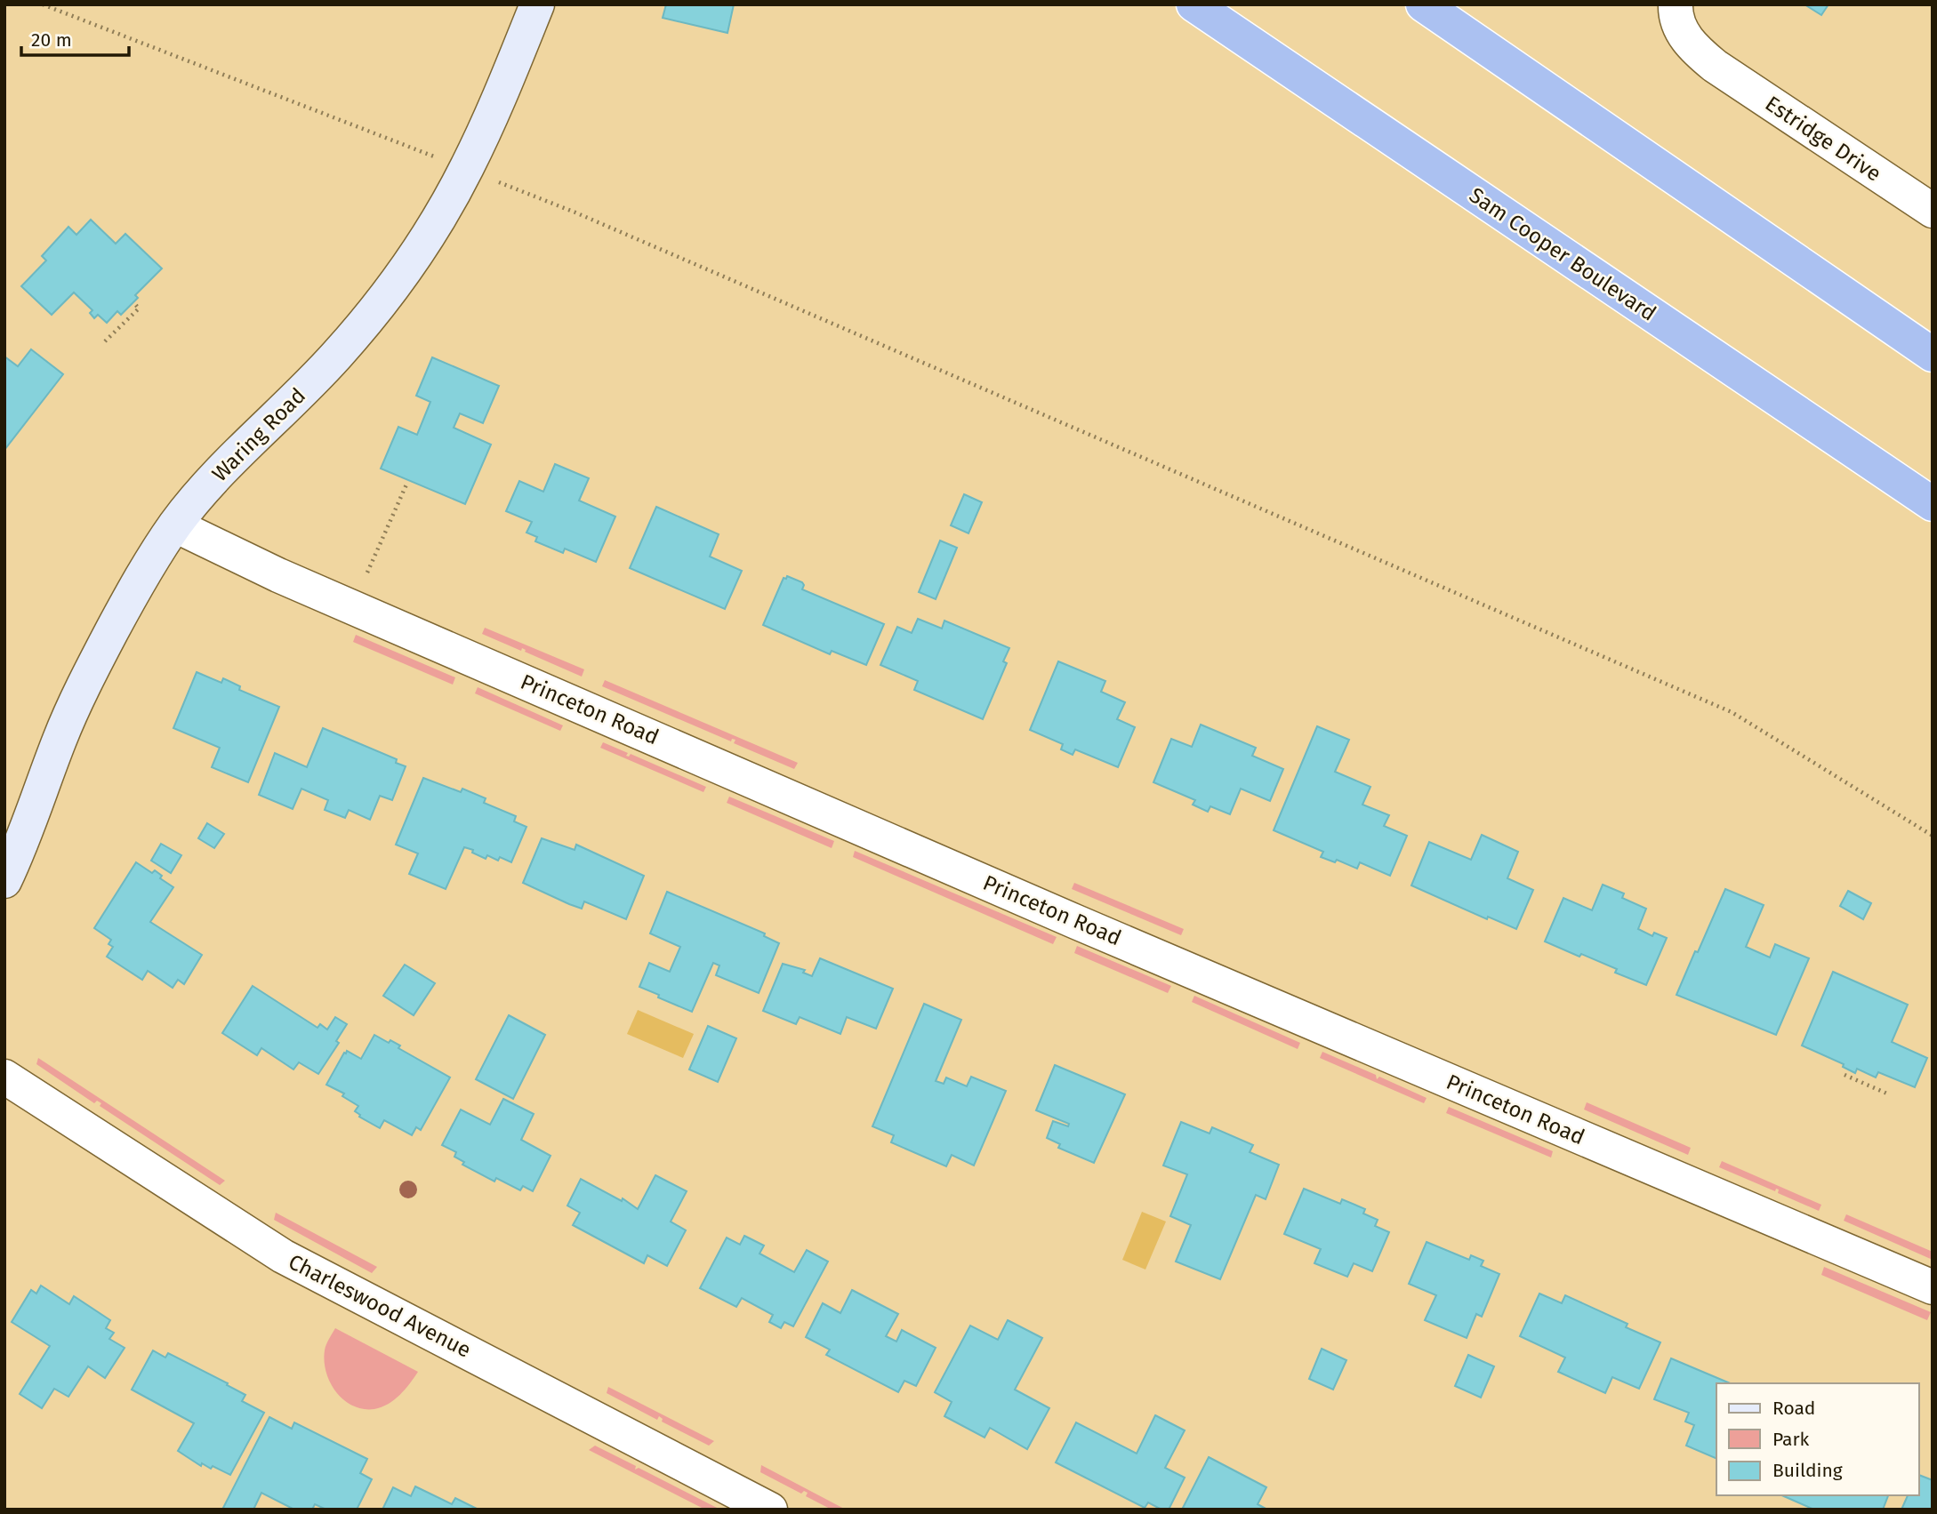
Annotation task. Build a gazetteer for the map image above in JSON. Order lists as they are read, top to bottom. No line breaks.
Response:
{"streets":{"highway":["Sam Cooper Boulevard"],"main road":["Waring Road"],"street":["Estridge Drive","Princeton Road","Charleswood Avenue"]},"crossings":[["Waring Road","Princeton Road"]],"legend":["Road","Park","Building"],"scale_bar":"20 m"}
